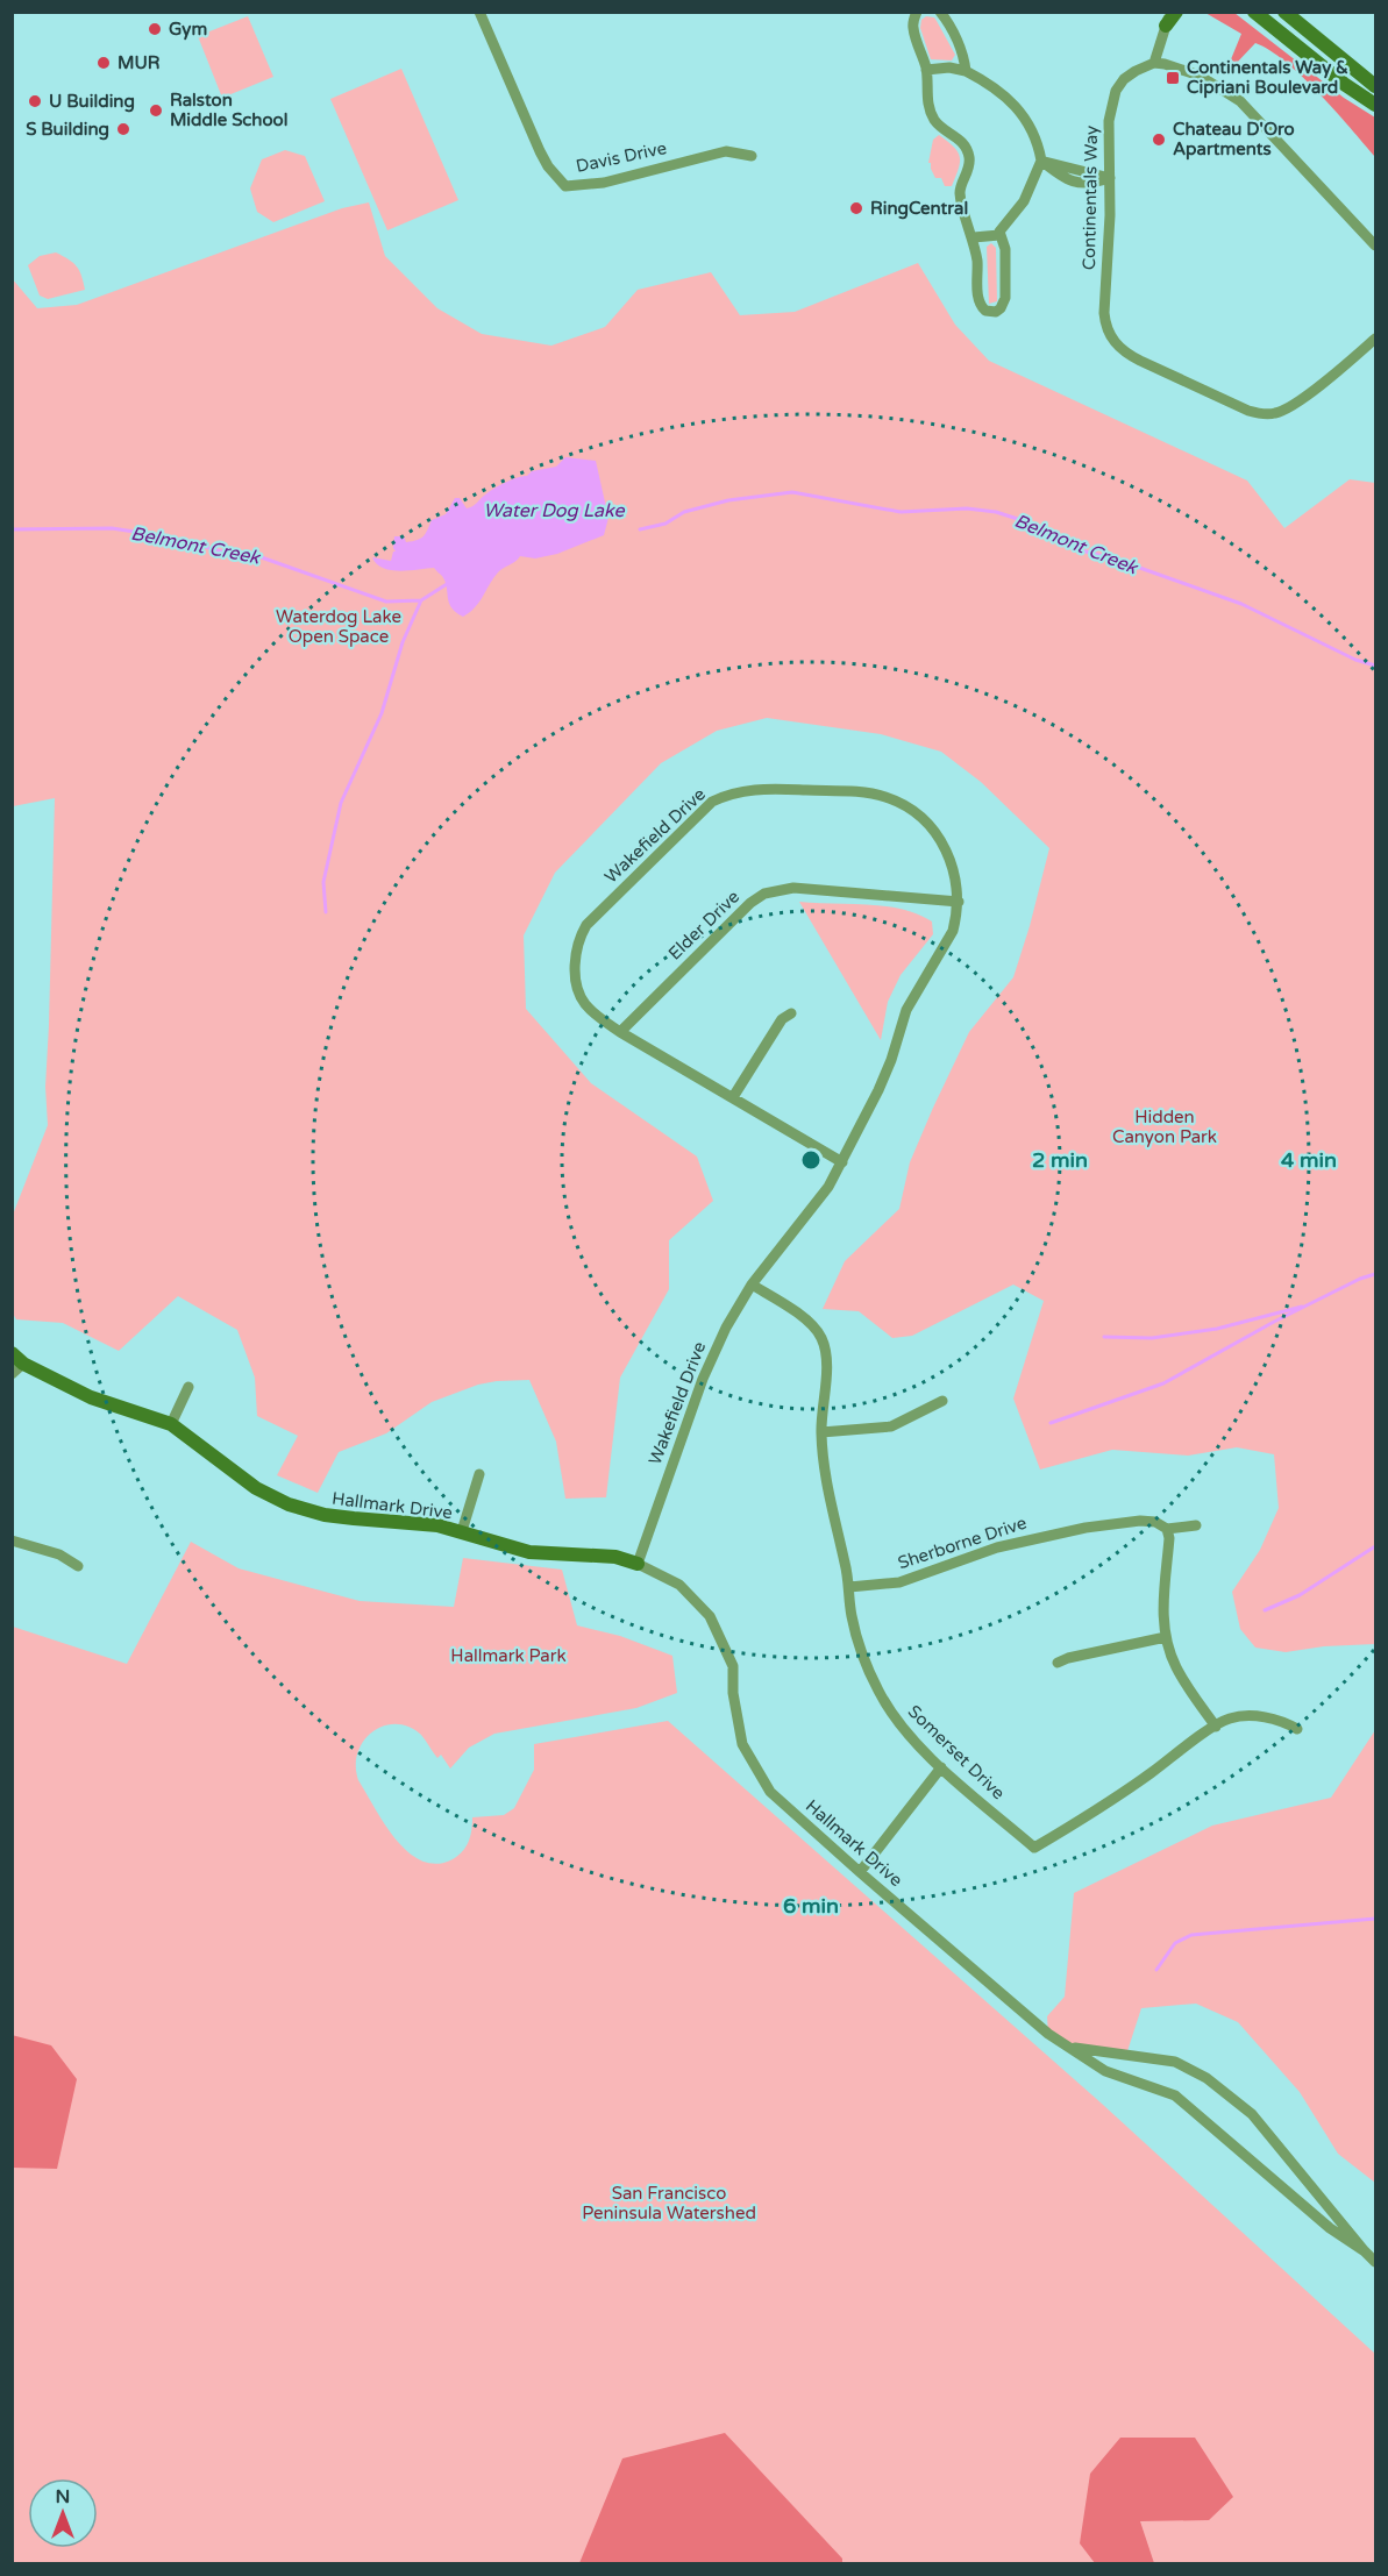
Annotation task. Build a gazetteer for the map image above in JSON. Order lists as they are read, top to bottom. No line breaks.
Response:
{"streets":{"street":["Davis Drive","Continentals Way","Wakefield Drive","Elder Drive","Hallmark Drive","Sherborne Drive","Somerset Drive"]},"crossings":[["Wakefield Drive","Elder Drive"],["Wakefield Drive","Hallmark Drive"],["Wakefield Drive","Somerset Drive"],["Sherborne Drive","Somerset Drive"]],"water":["Water Dog Lake","Belmont Creek"],"parks":["Waterdog Lake Open Space","Hidden Canyon Park","Hallmark Park","San Francisco Peninsula Watershed"],"places":{"other":["Gym","MUR","U Building","Ralston Middle School","S Building","Chateau D'Oro Apartments","RingCentral"],"transit":["Continentals Way & Cipriani Boulevard"]},"north":"top","rings":["2 min","4 min","6 min"]}
